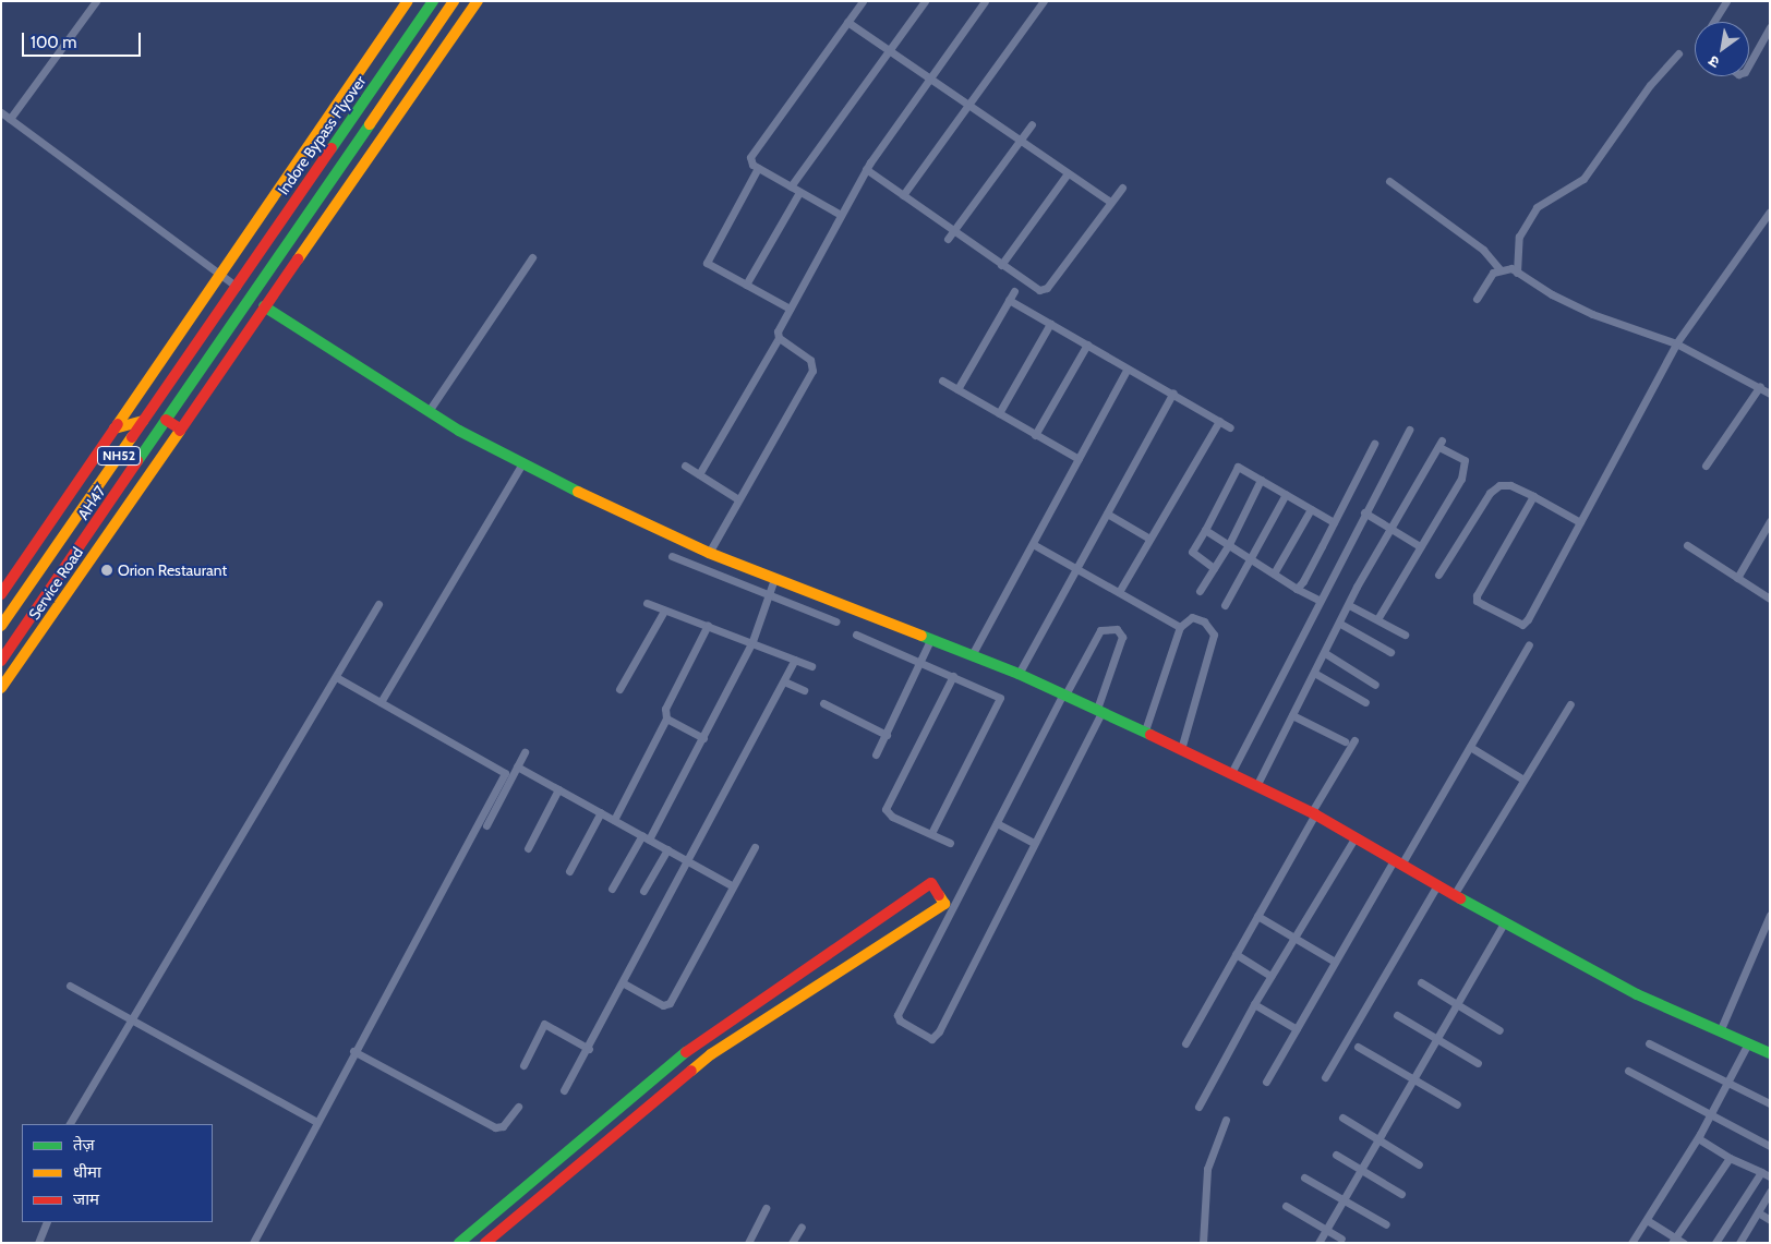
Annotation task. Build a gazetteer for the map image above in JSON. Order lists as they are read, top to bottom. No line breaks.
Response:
{"streets":{"main road":["Indore Bypass Flyover","NH52","AH47","Service Road"]},"crossings":[["Indore Bypass Flyover","AH47"]],"places":["Orion Restaurant"],"legend":["तेज़","धीमा","जाम"],"scale_bar":"100 m","north":"bottom left"}
